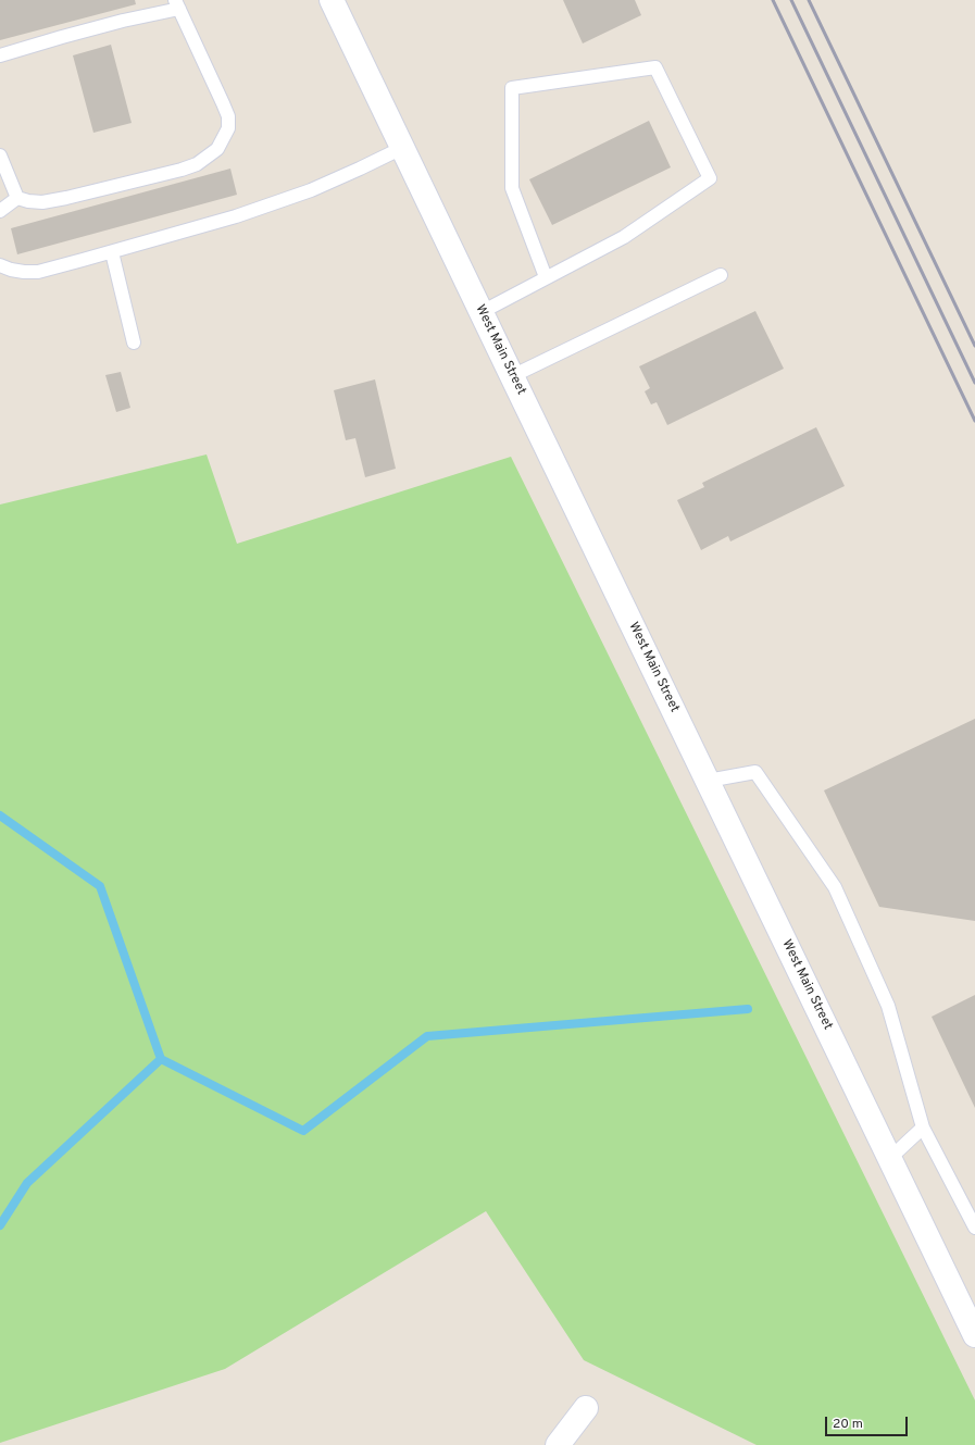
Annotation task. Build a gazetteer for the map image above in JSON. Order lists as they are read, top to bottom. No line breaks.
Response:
{"streets":{"street":["West Main Street"]},"scale_bar":"20 m"}
